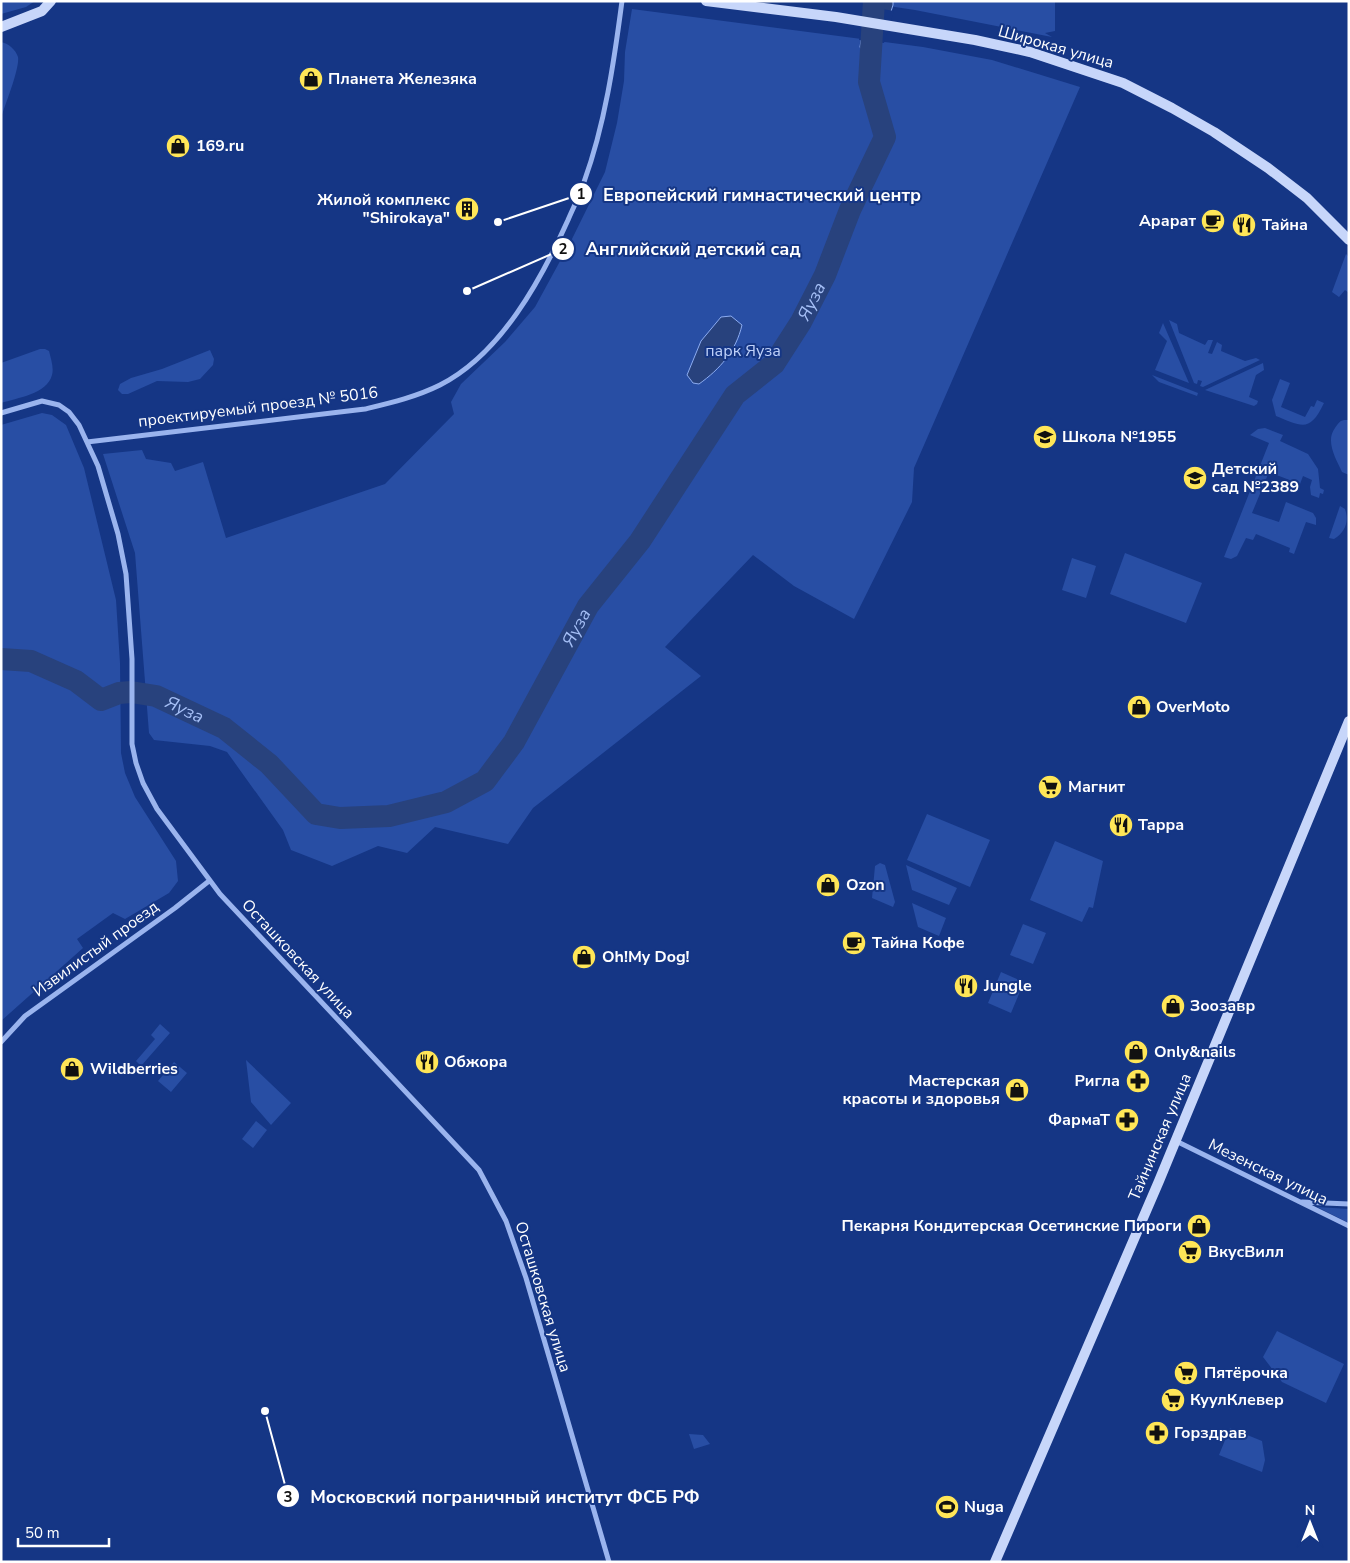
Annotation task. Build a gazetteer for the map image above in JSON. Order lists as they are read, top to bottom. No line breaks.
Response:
{"streets":{"main road":["Широкая улица","Тайнинская улица"],"street":["проектируемый проезд № 5016","Извилистый проезд","Осташковская улица","Мезенская улица"]},"crossings":[["проектируемый проезд № 5016","Осташковская улица"],["Извилистый проезд","Осташковская улица"],["Тайнинская улица","Мезенская улица"]],"water":["Яуза"],"parks":["парк Яуза"],"places":{"shop":["Планета Железяка","169.ru","OverMoto","Ozon","Oh!My Dog!","Зоозавр","Only&nails","Wildberries","Мастерская красоты и здоровья","Пекарня Кондитерская Осетинские Пироги"],"building":["Жилой комплекс \"Shirokaya\""],"cafe":["Арарат","Тайна Кофе"],"other":["Европейский гимнастический центр","Английский детский сад","Московский пограничный институт ФСБ РФ"],"restaurant":["Тайна","Тарра","Jungle","Обжора"],"school or university":["Школа №1955","Детский сад №2389"],"supermarket":["Магнит","ВкусВилл","Пятёрочка","КуулКлевер"],"pharmacy":["Ригла","ФармаТ","Горздрав"],"sports":["Nuga"]},"scale_bar":"50 m","north":"top"}
